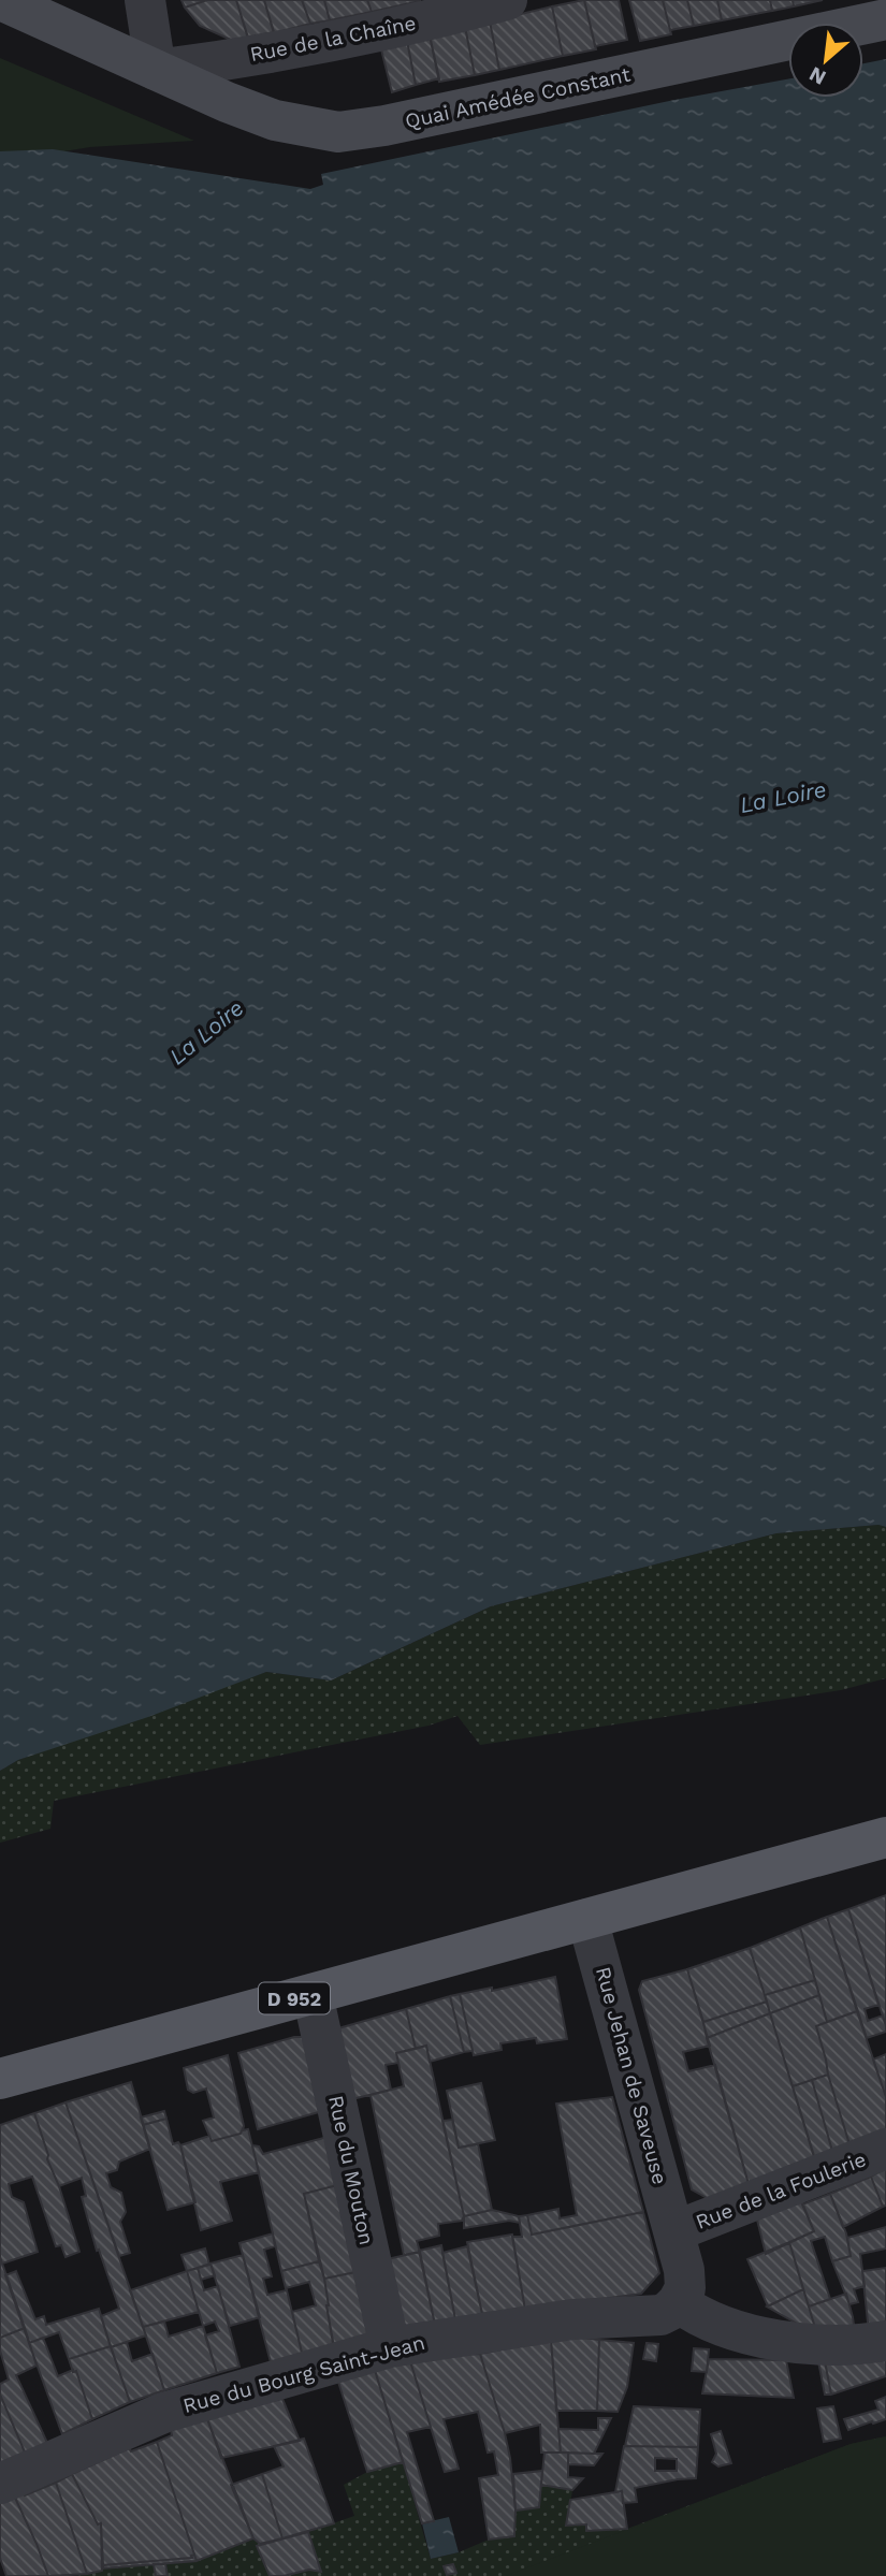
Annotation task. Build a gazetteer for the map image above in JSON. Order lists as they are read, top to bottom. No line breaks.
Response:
{"streets":{"main road":["Quai Amédée Constant","D 952"],"street":["Rue de la Chaîne","Rue Jehan de Saveuse","Rue du Mouton","Rue de la Foulerie","Rue du Bourg Saint-Jean"]},"crossings":[["Rue de la Chaîne","Quai Amédée Constant"],["D 952","Rue Jehan de Saveuse"],["D 952","Rue du Mouton"],["Rue Jehan de Saveuse","Rue de la Foulerie"],["Rue du Mouton","Rue du Bourg Saint-Jean"]],"water":["La Loire"],"north":"bottom left"}
